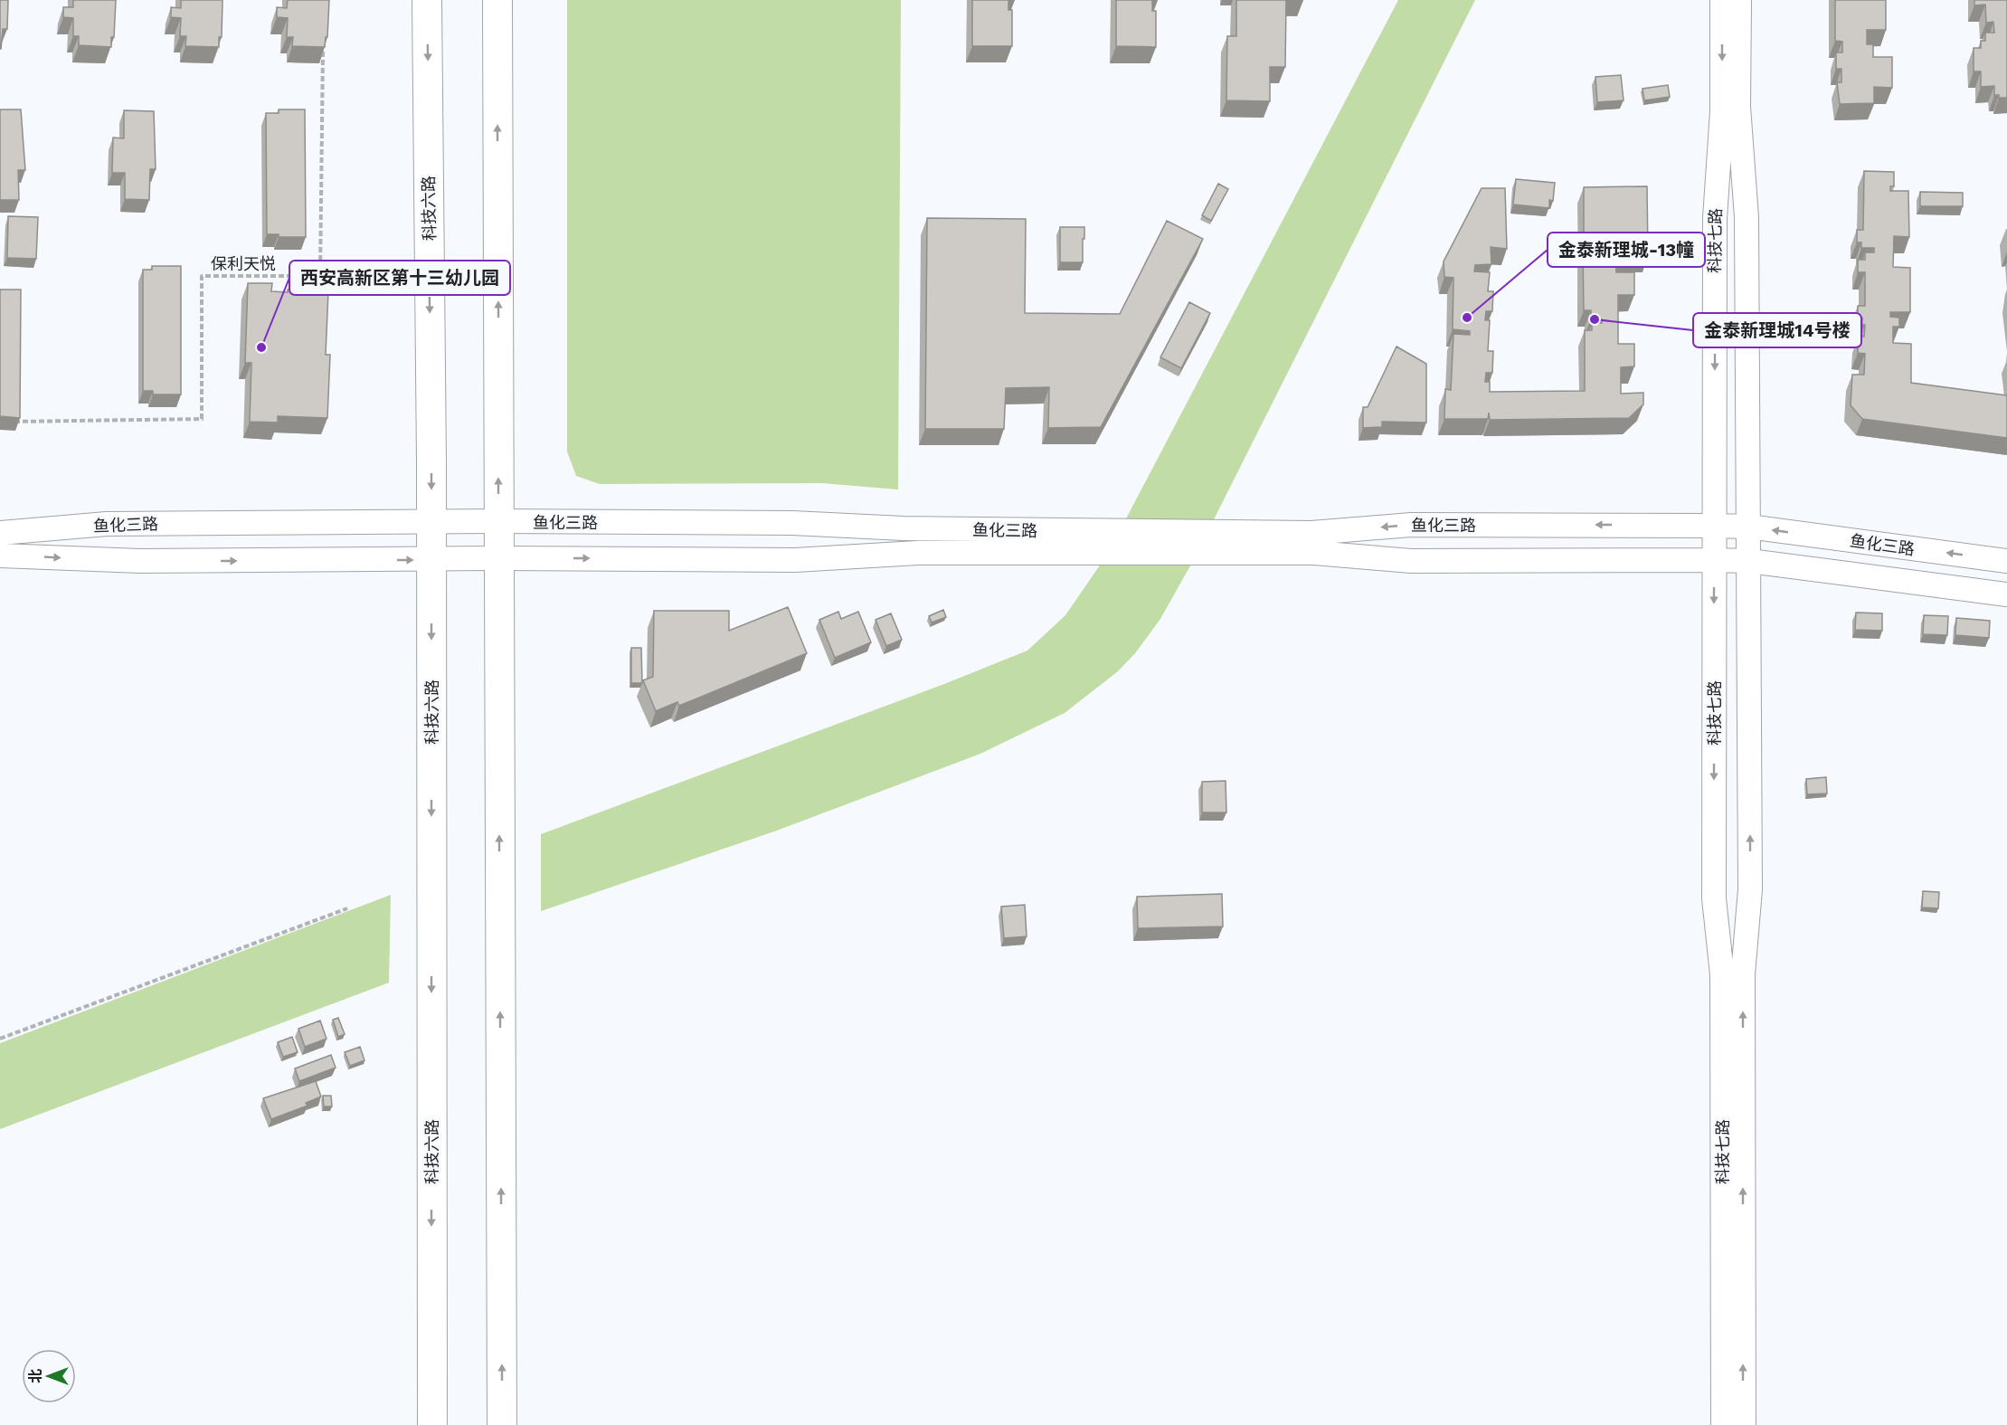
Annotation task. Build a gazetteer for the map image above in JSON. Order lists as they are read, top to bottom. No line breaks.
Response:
{"streets":{"main road":["科技六路"],"street":["科技七路","鱼化三路"],"path":["保利天悦"]},"crossings":[["科技六路","鱼化三路"],["科技七路","鱼化三路"]],"places":["金泰新理城-13幢","金泰新理城14号楼","西安高新区第十三幼儿园"],"north":"left"}
